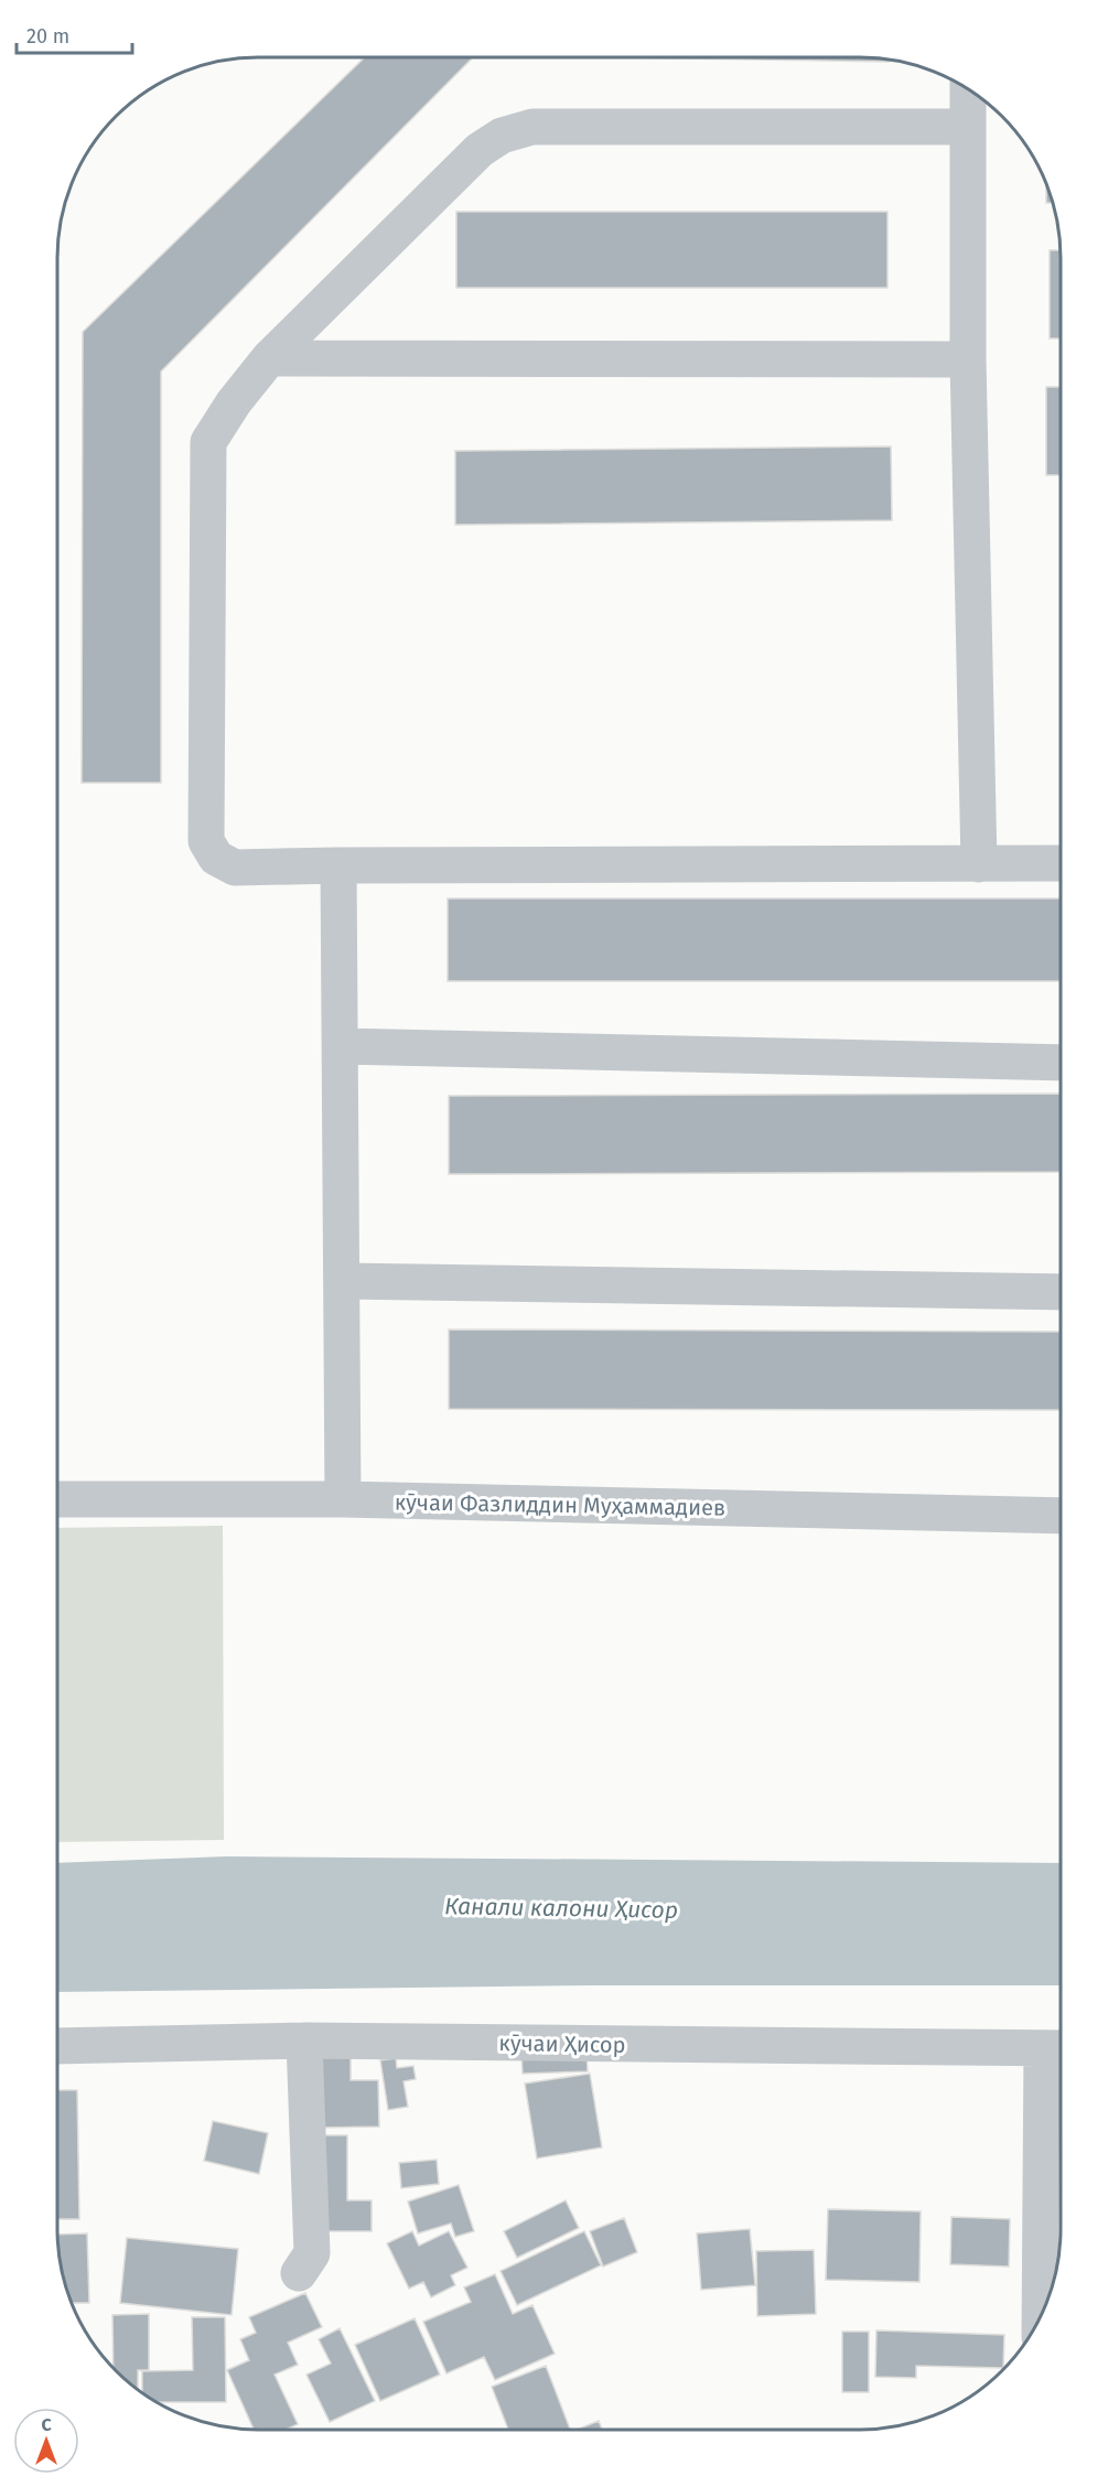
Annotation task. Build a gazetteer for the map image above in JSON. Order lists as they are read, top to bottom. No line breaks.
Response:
{"streets":{"street":["кӯчаи Фазлиддин Муҳаммадиев","кӯчаи Ҳисор"]},"water":["Канали калони Ҳисор"],"scale_bar":"20 m","north":"top"}
